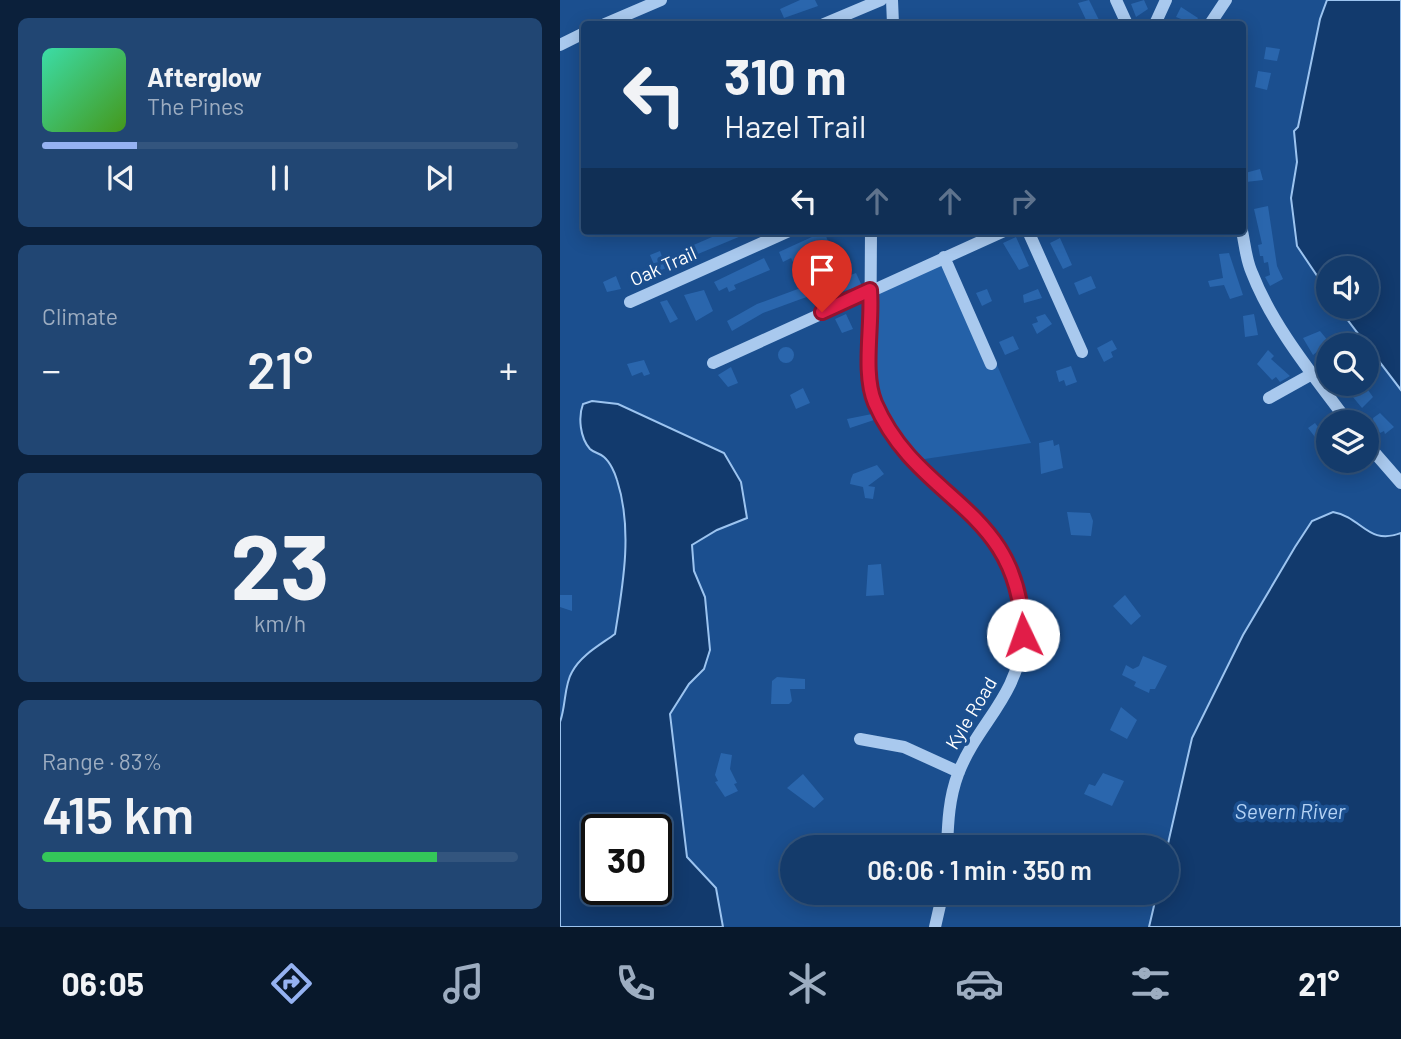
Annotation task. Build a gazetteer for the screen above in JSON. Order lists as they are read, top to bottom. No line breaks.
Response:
{"streets":{"street":["Oak Trail","Kyle Road"]},"water":["Severn River"],"page":{"turn":["310 m","Hazel Trail"],"song":["Afterglow","The Pines"],"tile":["Climate",["23","km/h"],["Range · 83%","415 km"]],"heat":["−","21°","+"],"limit":"30","trip":"06:06 · 1 min · 350 m","tabs":["06:05","21°"]}}
